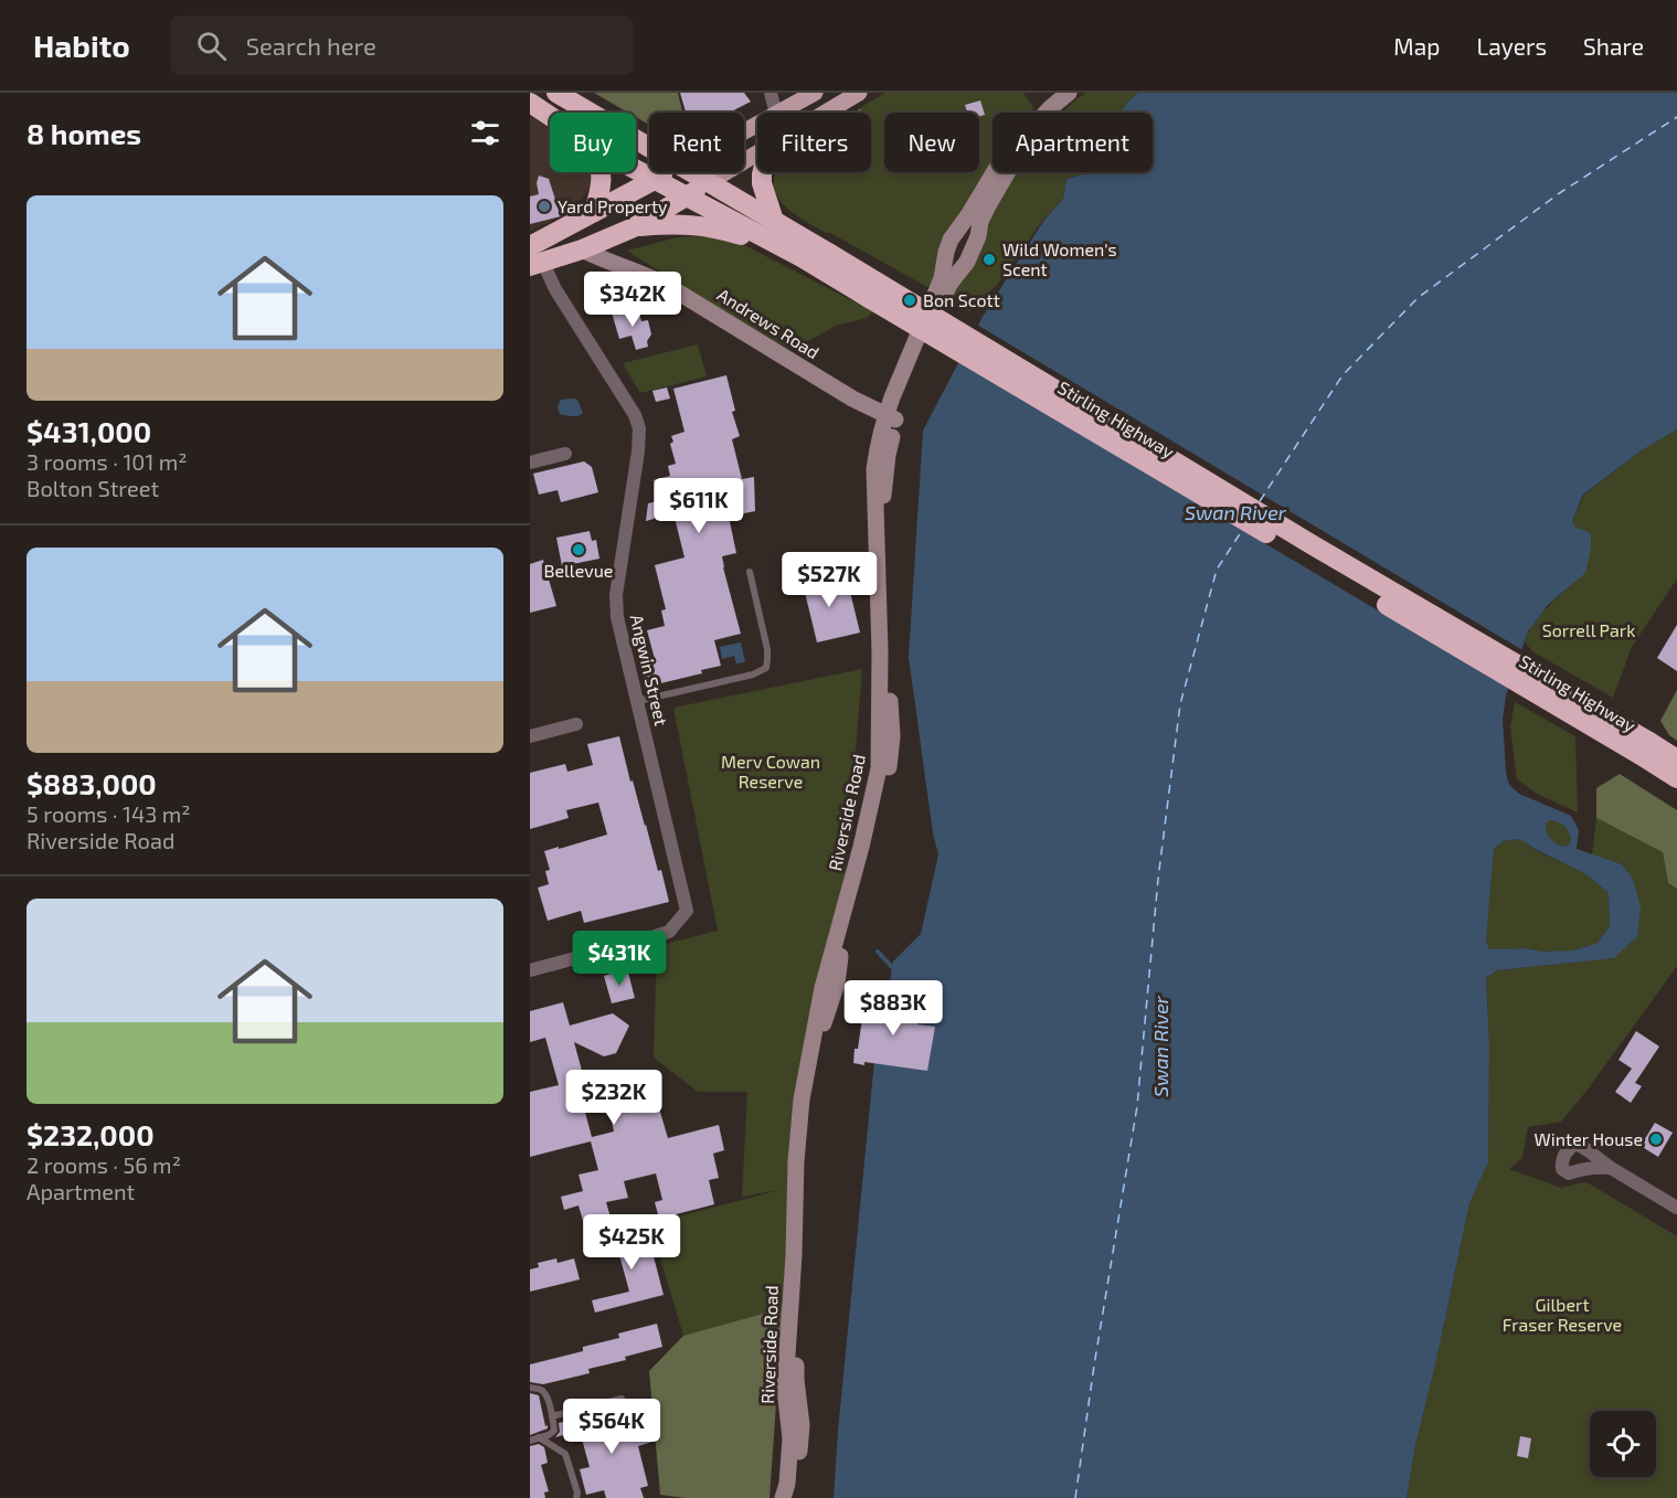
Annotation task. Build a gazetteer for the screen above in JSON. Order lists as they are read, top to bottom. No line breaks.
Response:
{"streets":{"highway":["Stirling Highway"],"street":["Andrews Road","Angwin Street","Riverside Road"]},"crossings":[["Andrews Road","Riverside Road"]],"water":["Swan River"],"parks":["Sorrell Park","Merv Cowan Reserve","Gilbert Fraser Reserve"],"places":["Yard Property","Wild Women's Scent","Bon Scott","Bellevue","Winter House"],"page":{"header":"Habito","search":"Search here","nav":["Map","Layers","Share"],"heading":"8 homes","chip":["Buy","Rent","Filters","New","Apartment"],"list":[{"name":"$431,000","note":"3 rooms · 101 m² · Bolton Street"},{"name":"$883,000","note":"5 rooms · 143 m² · Riverside Road"},{"name":"$232,000","note":"2 rooms · 56 m² · Apartment"}],"price":["$342K","$611K","$527K","$431K","$883K","$232K","$425K","$564K"]}}
